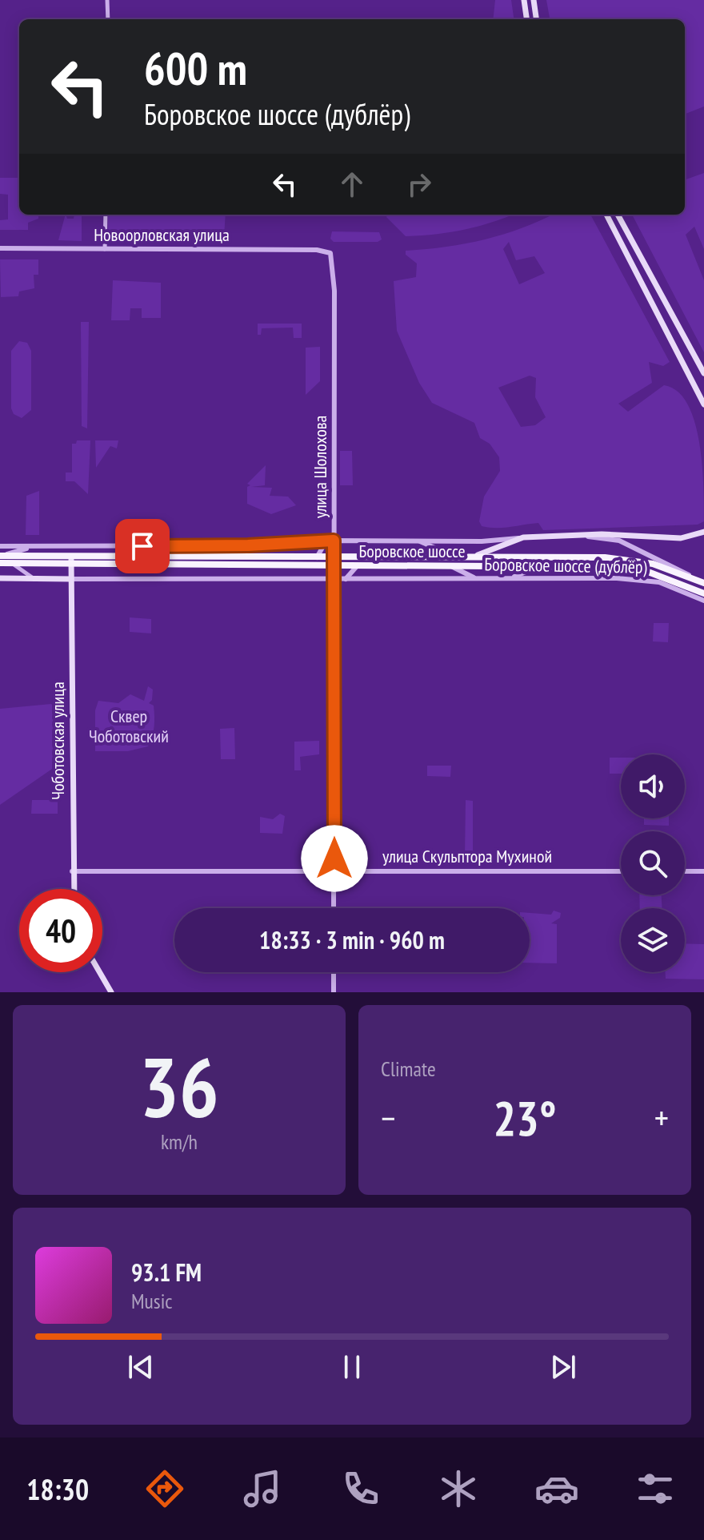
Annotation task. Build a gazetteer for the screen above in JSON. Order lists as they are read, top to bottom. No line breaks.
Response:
{"streets":{"main road":["Боровское шоссе","Боровское шоссе (дублёр)","Чоботовская улица"],"street":["Новоорловская улица","улица Шолохова","улица Скульптора Мухиной"]},"crossings":[["Новоорловская улица","улица Шолохова"],["улица Шолохова","Боровское шоссе"],["улица Шолохова","Боровское шоссе (дублёр)"],["улица Шолохова","улица Скульптора Мухиной"],["Боровское шоссе","Чоботовская улица"],["Боровское шоссе (дублёр)","Чоботовская улица"],["Чоботовская улица","улица Скульптора Мухиной"]],"parks":["Сквер Чоботовский"],"page":{"turn":["600 m","Боровское шоссе (дублёр)"],"limit":"40","trip":"18:33 · 3 min · 960 m","tile":[["36","km/h"],"Climate"],"heat":["−","23°","+"],"song":["93.1 FM","Music"],"tabs":"18:30"}}
